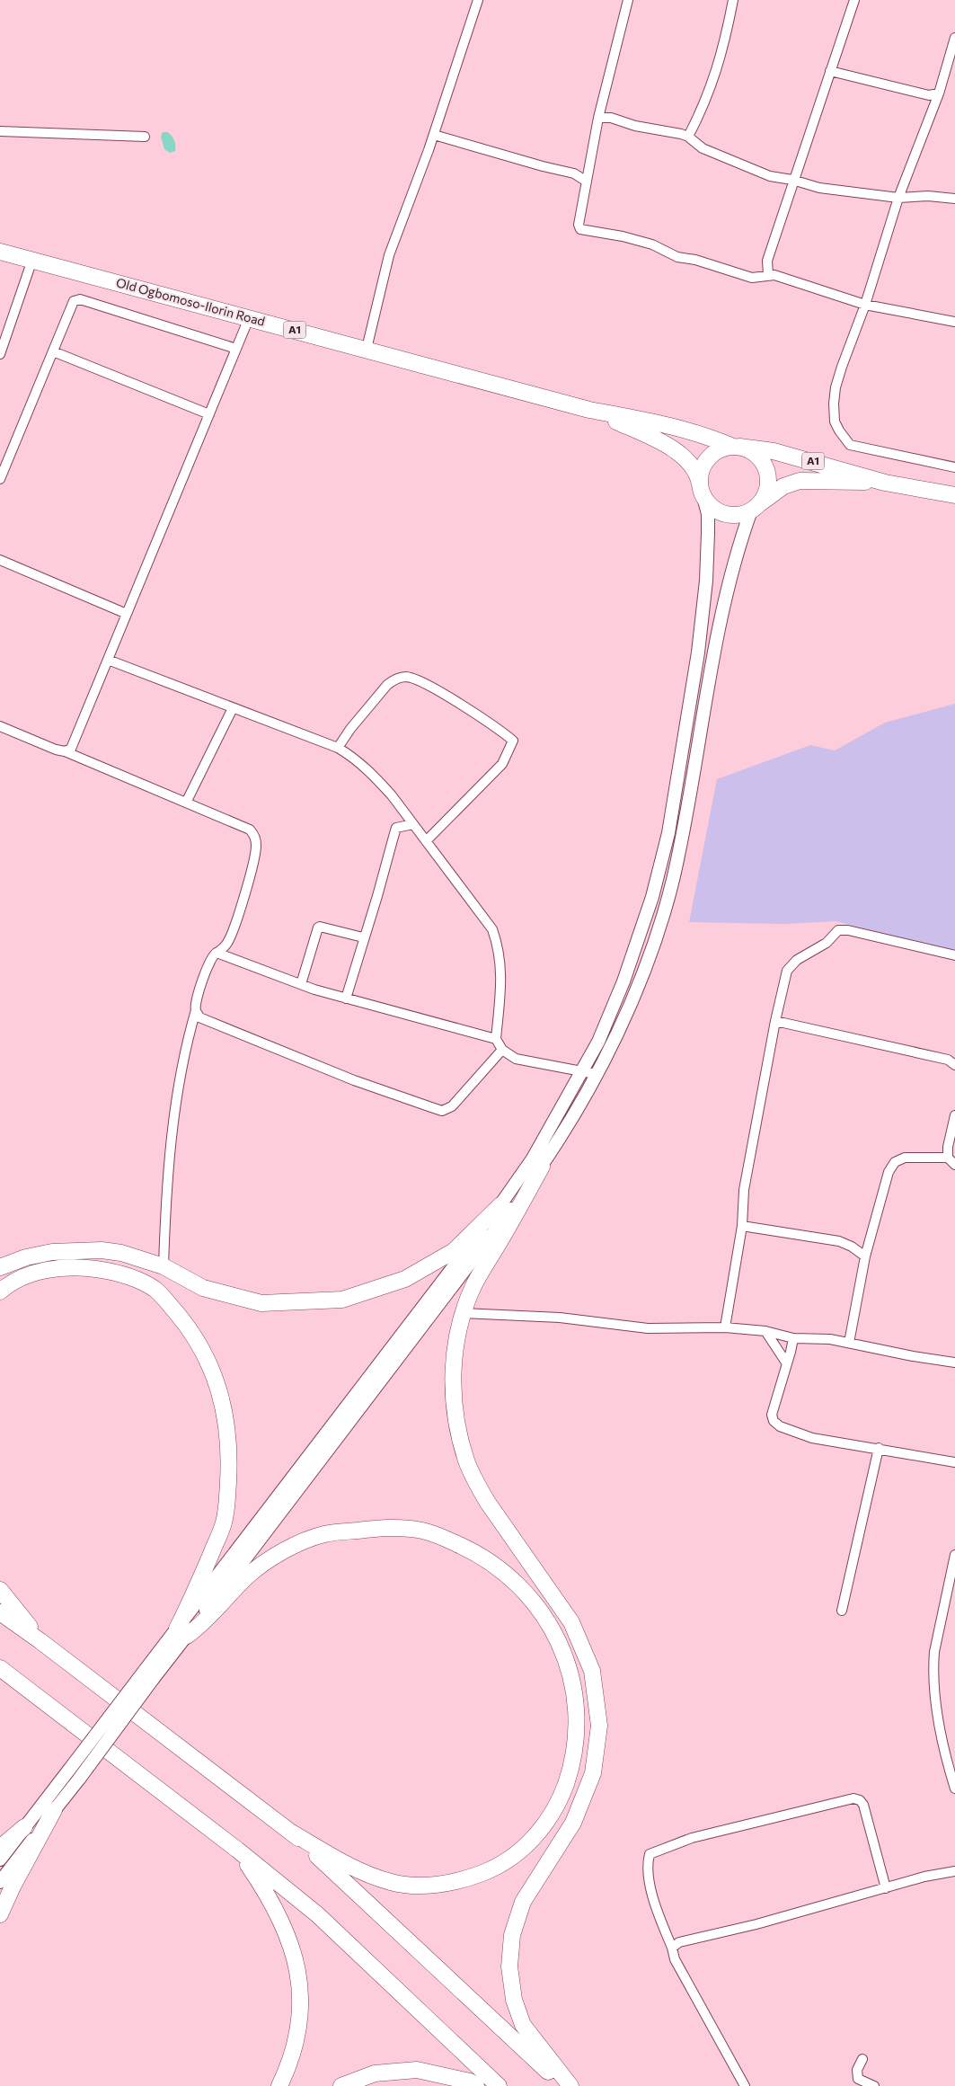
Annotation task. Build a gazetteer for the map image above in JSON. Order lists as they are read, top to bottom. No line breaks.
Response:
{"streets":{"highway":["Old Ogbomoso-Ilorin Road","A1"]},"crossings":[["Old Ogbomoso-Ilorin Road","A1"]]}
